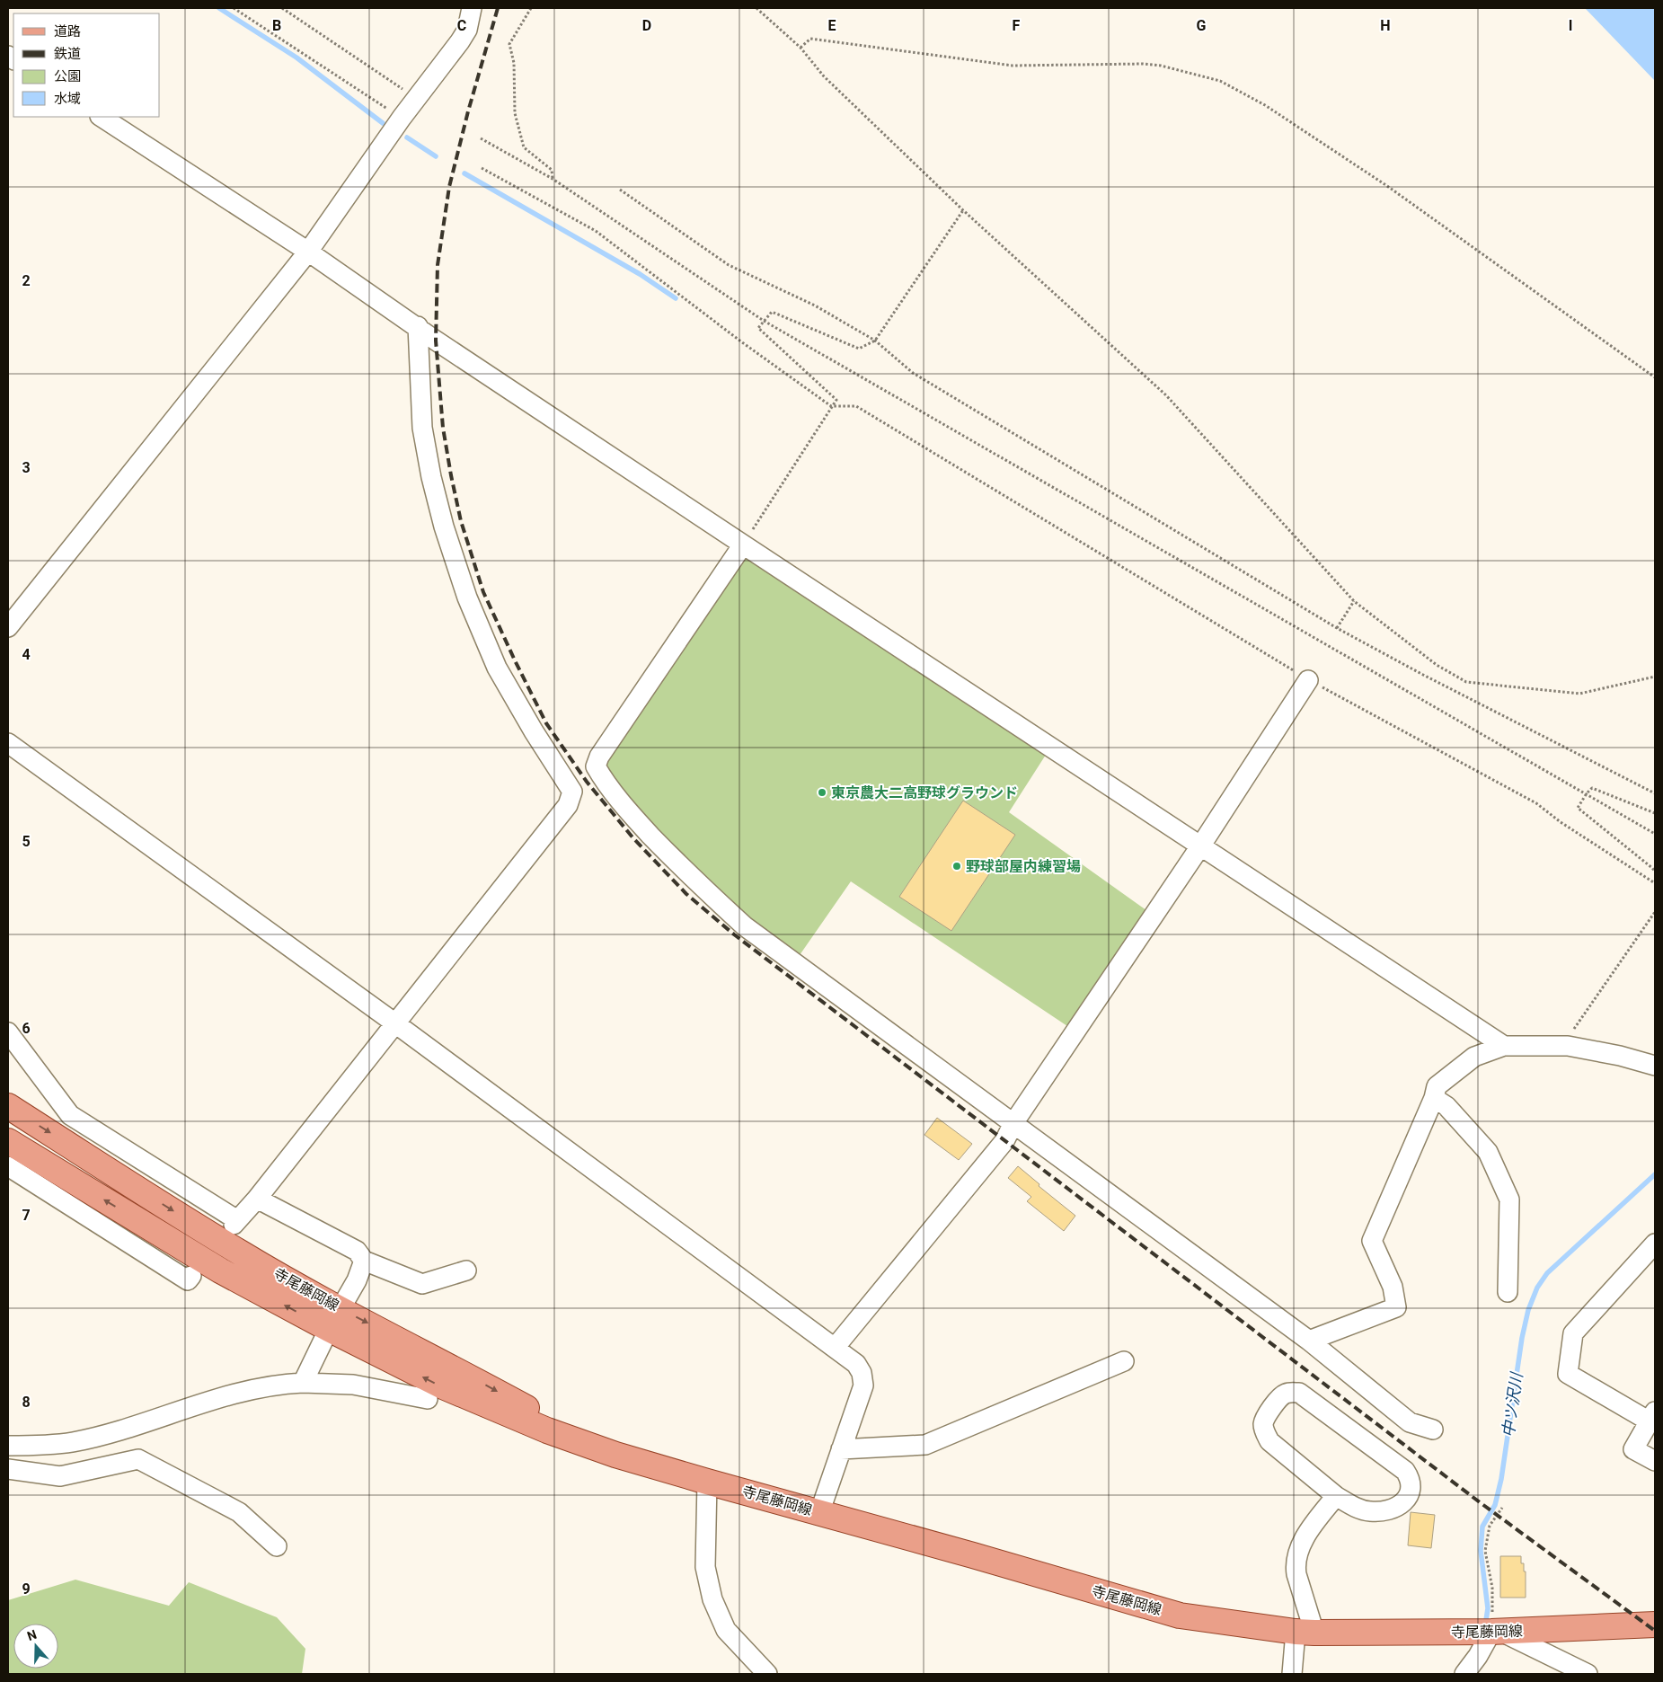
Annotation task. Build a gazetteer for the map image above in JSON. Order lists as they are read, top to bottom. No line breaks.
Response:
{"streets":{"main road":["寺尾藤岡線"]},"water":["中ツ沢川"],"places":["東京農大二高野球グラウンド","野球部屋内練習場"],"legend":["道路","鉄道","公園","水域"],"north":"top","grid":{"columns":["B","C","D","E","F","G","H","I"],"rows":["2","3","4","5","6","7","8","9"]}}
